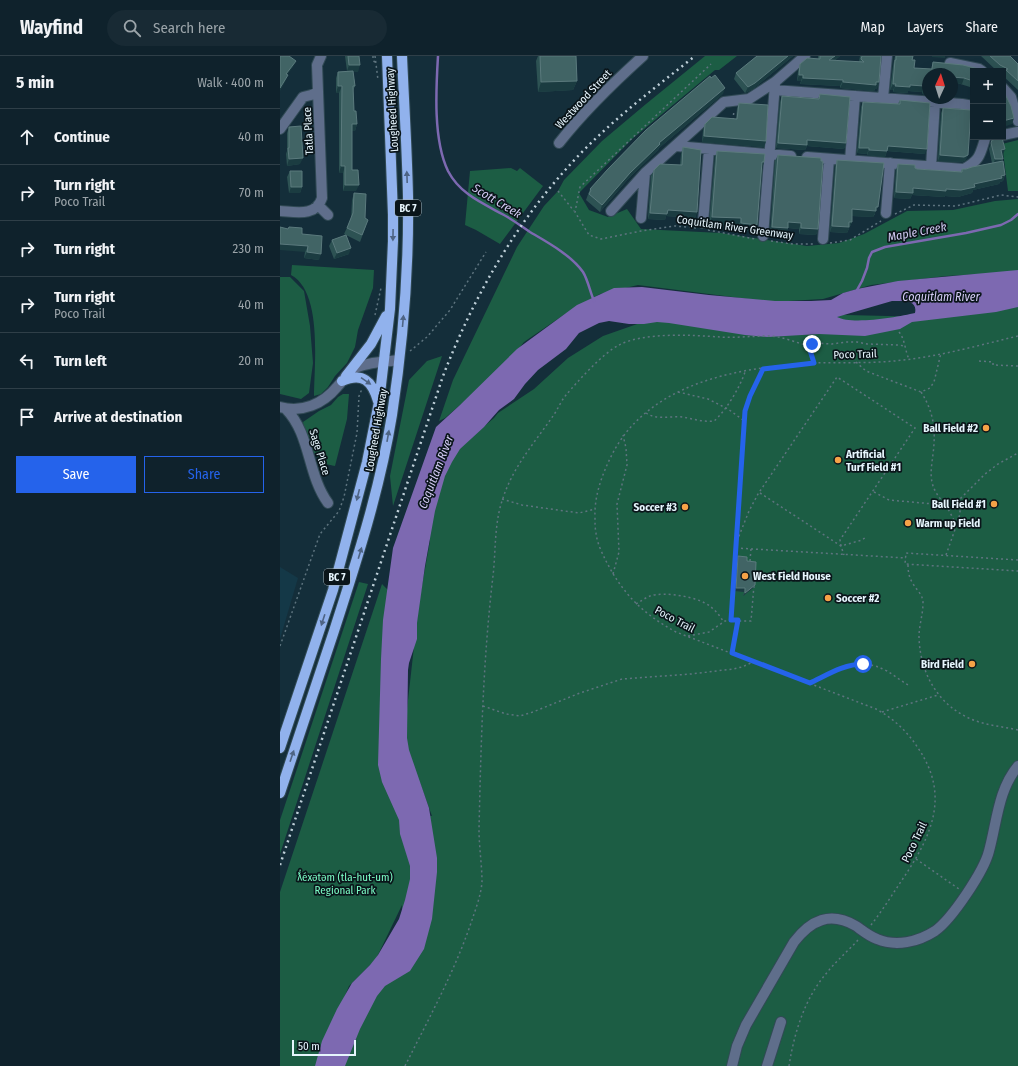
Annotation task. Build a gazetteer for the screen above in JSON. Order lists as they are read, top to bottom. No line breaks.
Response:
{"streets":{"main road":["Lougheed Highway","BC 7"],"street":["Westwood Street","Tatla Place","Sage Place"],"path":["Coquitlam River Greenway","Poco Trail"]},"water":["Scott Creek","Maple Creek","Coquitlam River"],"parks":["ƛ̓éxətəm (tla-hut-um) Regional Park"],"places":["Ball Field #2","Artificial Turf Field #1","Ball Field #1","Soccer #3","Warm up Field","West Field House","Soccer #2","Bird Field"],"scale_bar":"50 m","north":"top","page":{"header":"Wayfind","search":"Search here","nav":["Map","Layers","Share"],"heading":["5 min","Walk · 400 m"],"map_buttons":["+","−"],"list":[["Continue","40 m"],["Turn right","Poco Trail","70 m"],["Turn right","230 m"],["Turn right","Poco Trail","40 m"],["Turn left","20 m"],"Arrive at destination"],"buttons":["Save","Share"],"scale":"50 m"}}
